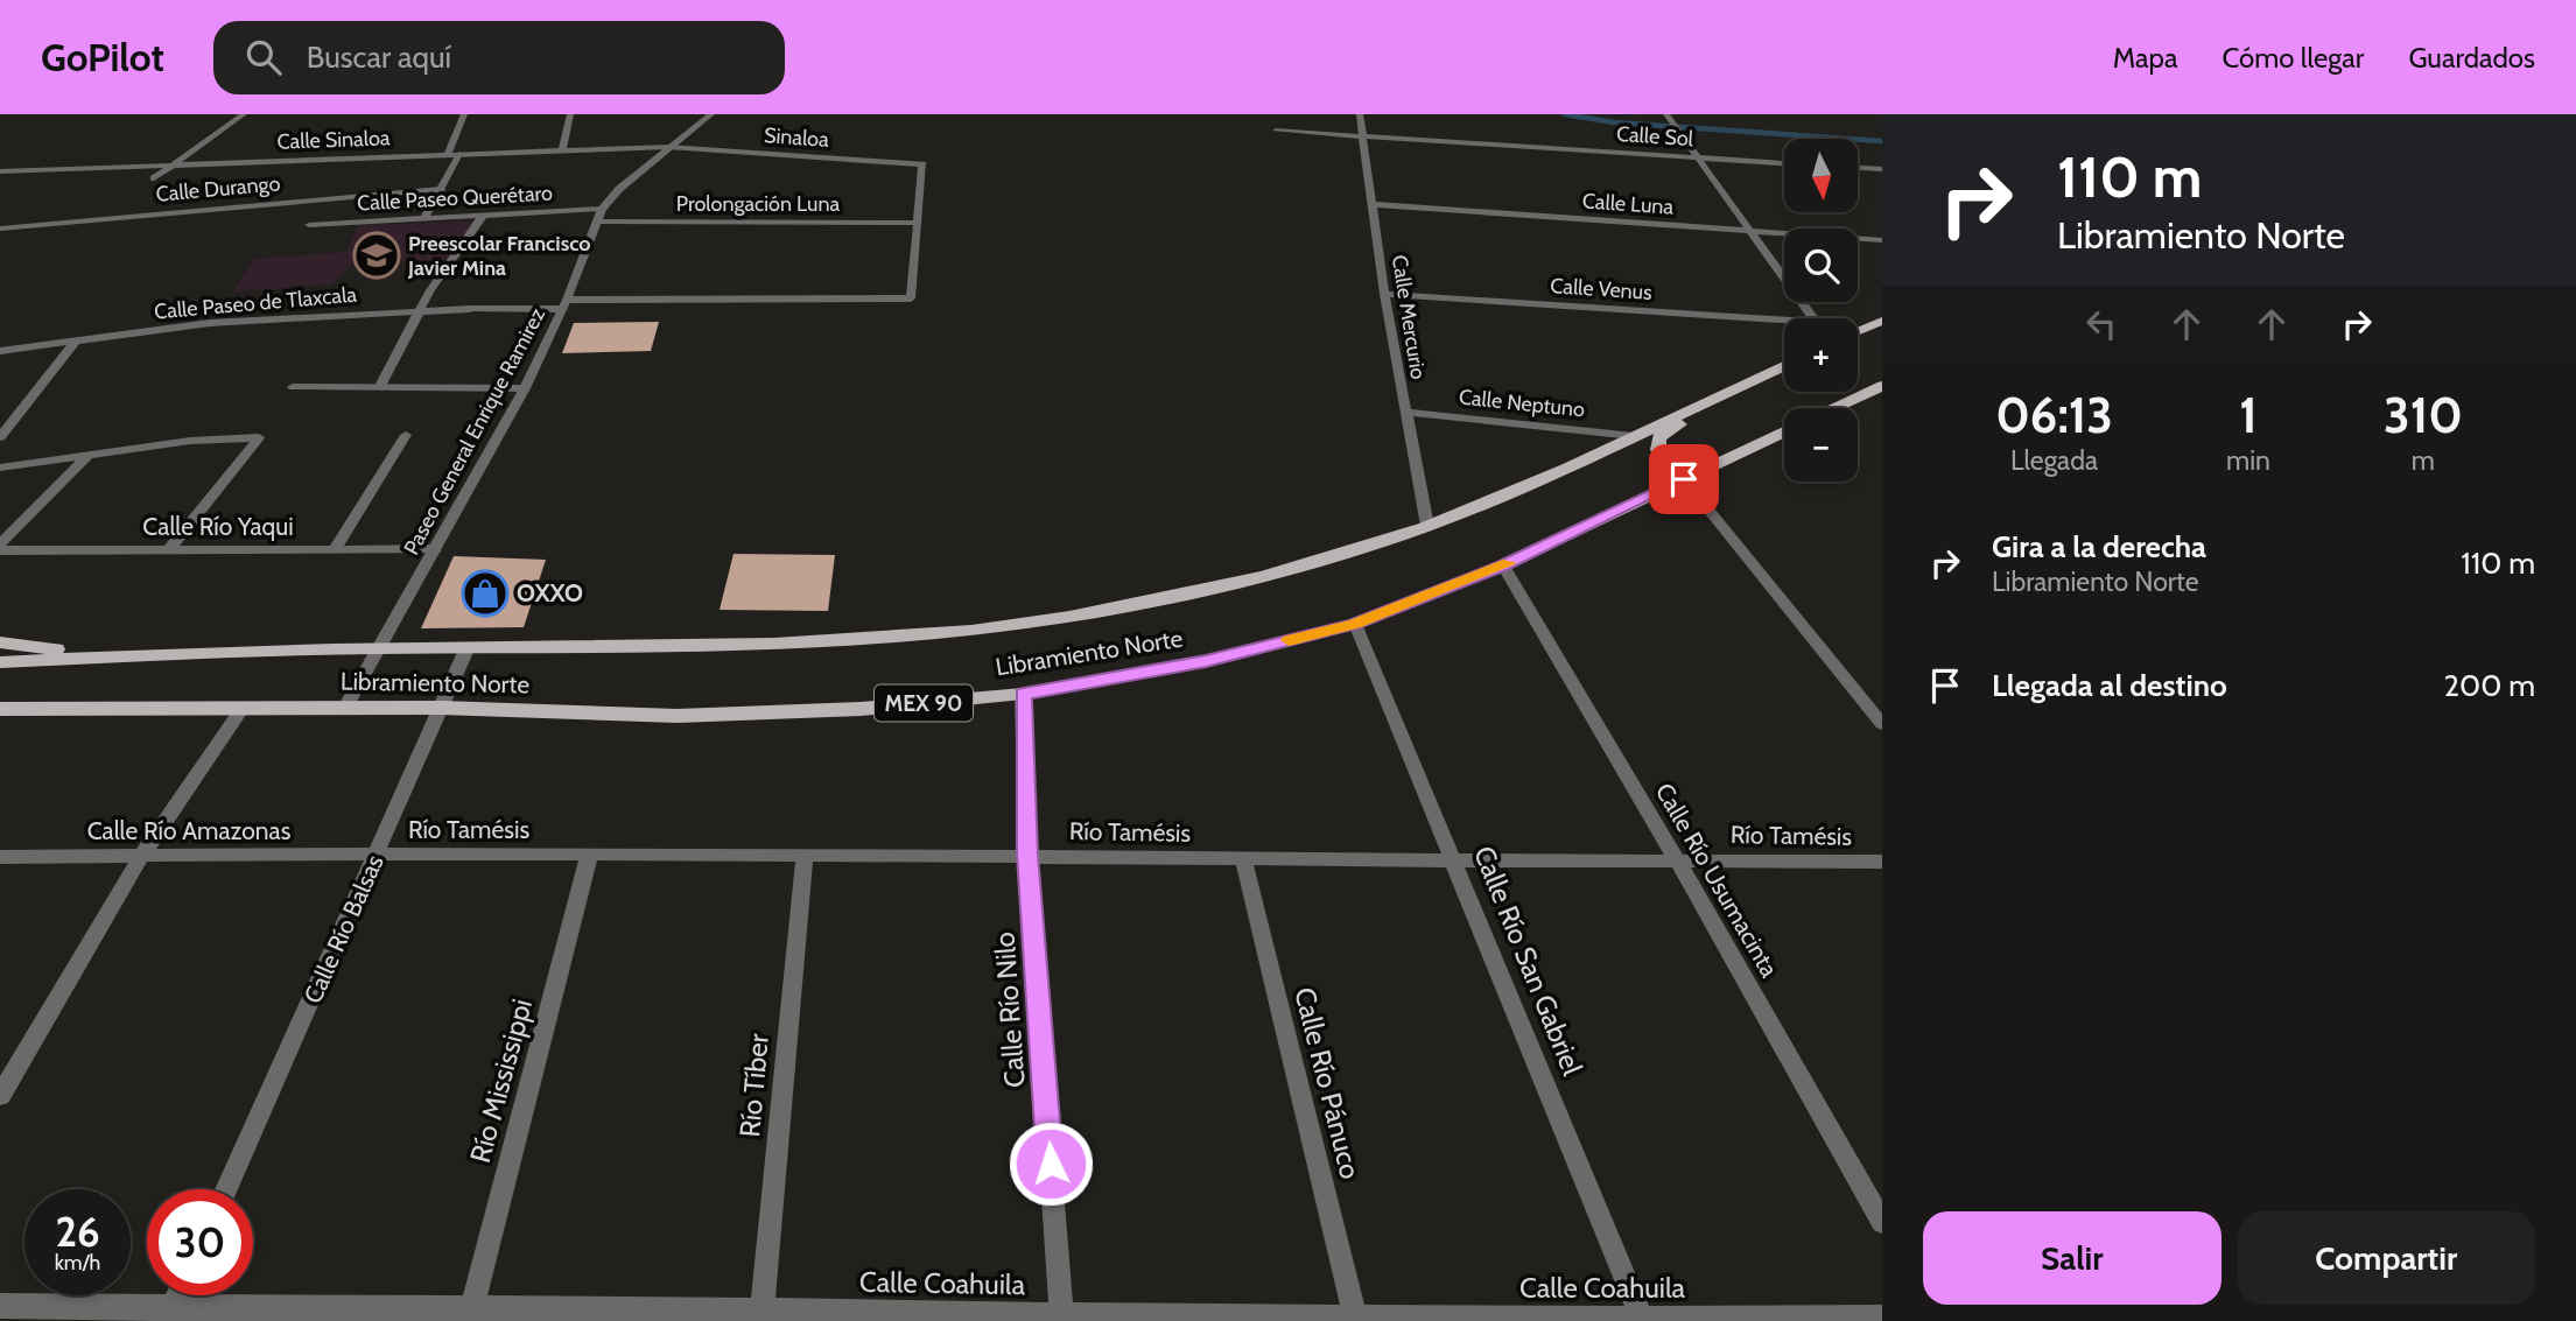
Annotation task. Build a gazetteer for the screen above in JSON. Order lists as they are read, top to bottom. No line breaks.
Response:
{"streets":{"main road":["Libramiento Norte","MEX 90"],"street":["Calle Sol","Sinaloa","Calle Sinaloa","Calle Durango","Calle Paseo Querétaro","Prolongación Luna","Calle Luna","Calle Venus","Calle Paseo de Tlaxcala","Calle Mercurio","Calle Neptuno","Paseo General Enrique Ramirez","Calle Río Yaqui","Río Tamésis","Calle Río Amazonas","Calle Río Usumacinta","Calle Río Balsas","Calle Río San Gabriel","Calle Río Nilo","Río Mississippi","Calle Río Pánuco","Río Tíber","Calle Coahuila"]},"crossings":[["Calle Sol","Calle Mercurio"],["Sinaloa","Calle Sinaloa"],["Sinaloa","Prolongación Luna"],["Sinaloa","Calle Paseo de Tlaxcala"],["Sinaloa","Paseo General Enrique Ramirez"],["Calle Sinaloa","Paseo General Enrique Ramirez"],["Calle Paseo Querétaro","Prolongación Luna"],["Calle Paseo Querétaro","Paseo General Enrique Ramirez"],["Prolongación Luna","Calle Paseo de Tlaxcala"],["Prolongación Luna","Paseo General Enrique Ramirez"],["Calle Luna","Calle Venus"],["Calle Luna","Calle Mercurio"],["Calle Venus","Calle Mercurio"],["Calle Paseo de Tlaxcala","Paseo General Enrique Ramirez"],["Calle Mercurio","Calle Neptuno"],["Calle Mercurio","Libramiento Norte"],["Calle Neptuno","Libramiento Norte"],["Paseo General Enrique Ramirez","Calle Río Yaqui"],["Paseo General Enrique Ramirez","Libramiento Norte"],["Libramiento Norte","Calle Río Usumacinta"],["Libramiento Norte","Calle Río Balsas"],["Libramiento Norte","Calle Río San Gabriel"],["Libramiento Norte","Calle Río Nilo"],["Río Tamésis","Calle Río Amazonas"],["Río Tamésis","Calle Río Usumacinta"],["Río Tamésis","Calle Río Balsas"],["Río Tamésis","Calle Río San Gabriel"],["Río Tamésis","Calle Río Nilo"],["Río Tamésis","Río Mississippi"],["Río Tamésis","Calle Río Pánuco"],["Río Tamésis","Río Tíber"],["Calle Río Amazonas","Calle Río Balsas"],["Calle Río San Gabriel","Calle Coahuila"],["Calle Río Nilo","Calle Coahuila"],["Río Mississippi","Calle Coahuila"],["Calle Río Pánuco","Calle Coahuila"],["Río Tíber","Calle Coahuila"]],"places":{"school or university":["Preescolar Francisco Javier Mina"],"shop":["OXXO"]},"north":"bottom","page":{"header":"GoPilot","search":"Buscar aquí","nav":["Mapa","Cómo llegar","Guardados"],"turn":["110 m","Libramiento Norte"],"map_buttons":["+","−"],"eta":["06:13","Llegada","1","min","310","m"],"list":[{"name":"Gira a la derecha","note":"Libramiento Norte","value":"110 m"},{"name":"Llegada al destino","value":"200 m"}],"speed":"26 km/h","limit":"30","buttons":["Salir","Compartir"]}}
